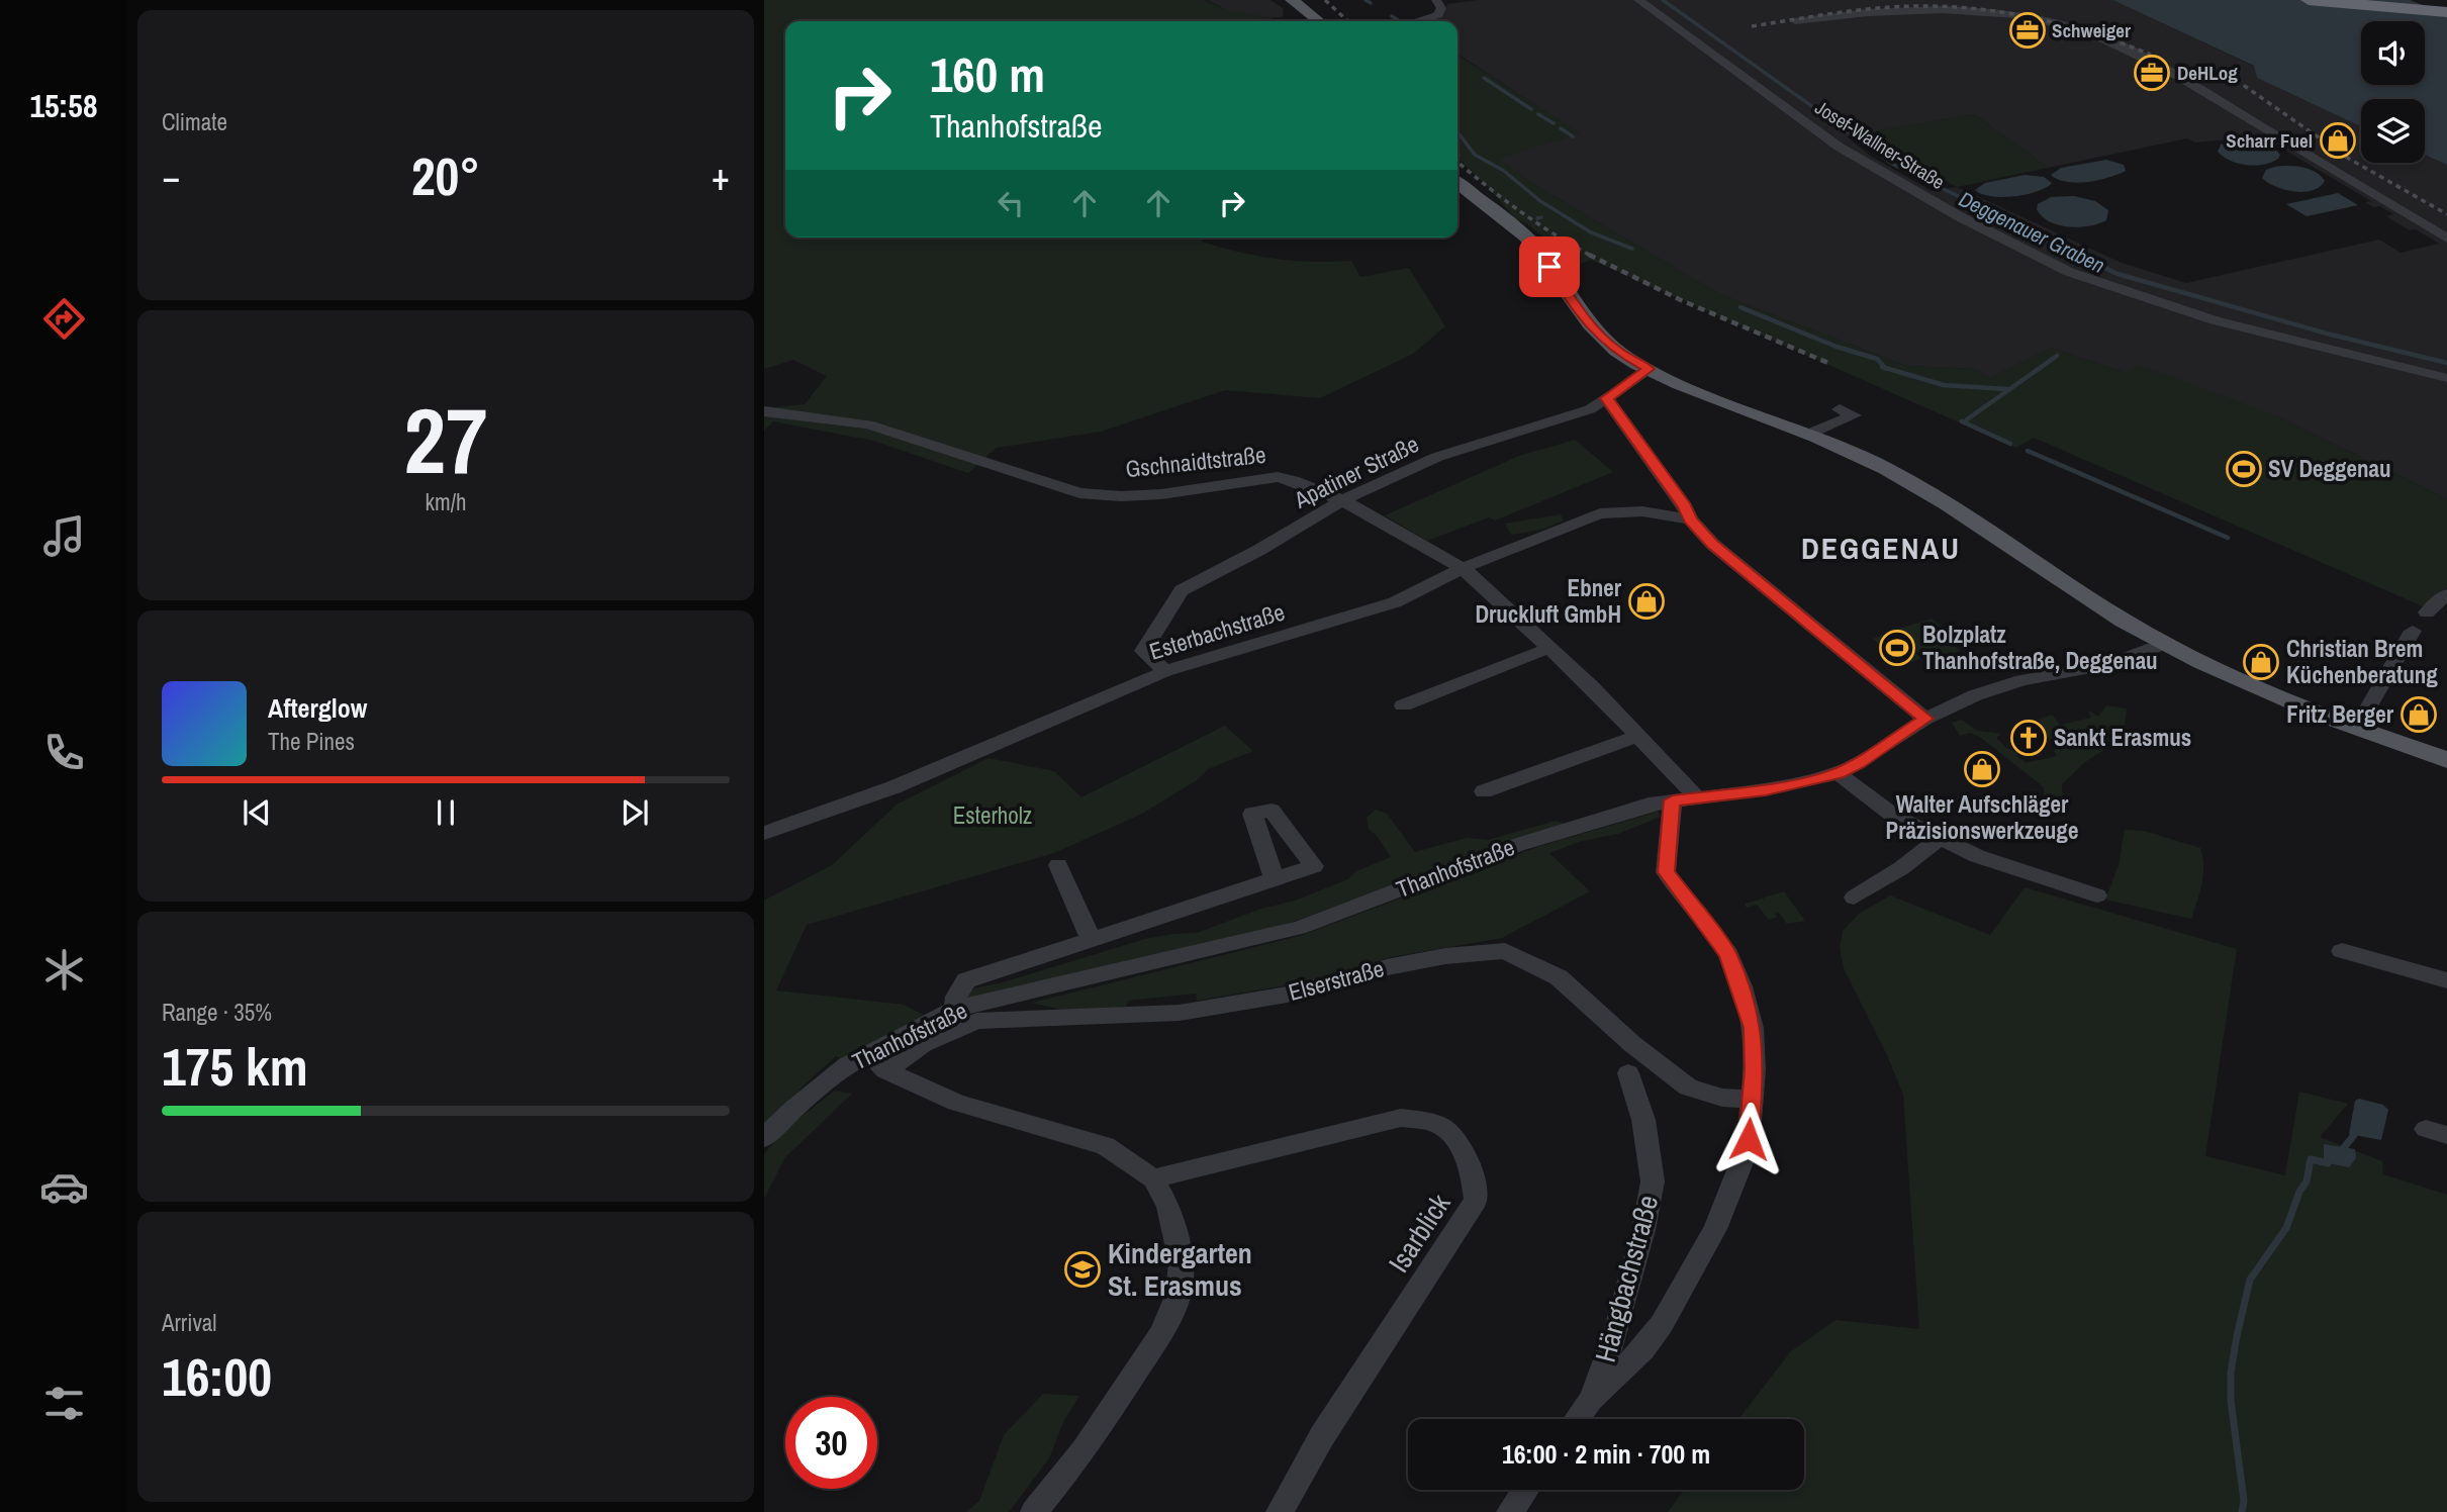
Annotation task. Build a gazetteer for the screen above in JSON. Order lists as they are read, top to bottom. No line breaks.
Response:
{"streets":{"street":["Josef-Wallner-Straße","Gschnaidtstraße","Apatiner Straße","Esterbachstraße","Thanhofstraße","Elserstraße","Isarblick","Hängbachstraße"]},"crossings":[["Gschnaidtstraße","Apatiner Straße"],["Gschnaidtstraße","Esterbachstraße"],["Gschnaidtstraße","Thanhofstraße"],["Apatiner Straße","Esterbachstraße"],["Thanhofstraße","Elserstraße"],["Thanhofstraße","Hängbachstraße"],["Elserstraße","Hängbachstraße"]],"districts":["DEGGENAU"],"water":["Deggenauer Graben"],"parks":["Esterholz"],"places":{"office":["Schweiger","DeHLog"],"shop":["Scharr Fuel","Ebner Druckluft GmbH","Christian Brem Küchenberatung","Fritz Berger","Walter Aufschläger Präzisionswerkzeuge"],"sports":["SV Deggenau","Bolzplatz Thanhofstraße, Deggenau"],"church":["Sankt Erasmus"],"school or university":["Kindergarten St. Erasmus"]},"page":{"tabs":"15:58","tile":["Climate",["27","km/h"],["Range · 35%","175 km"],["Arrival","16:00"]],"turn":["160 m","Thanhofstraße"],"heat":["−","20°","+"],"song":["Afterglow","The Pines"],"limit":"30","trip":"16:00 · 2 min · 700 m"}}
